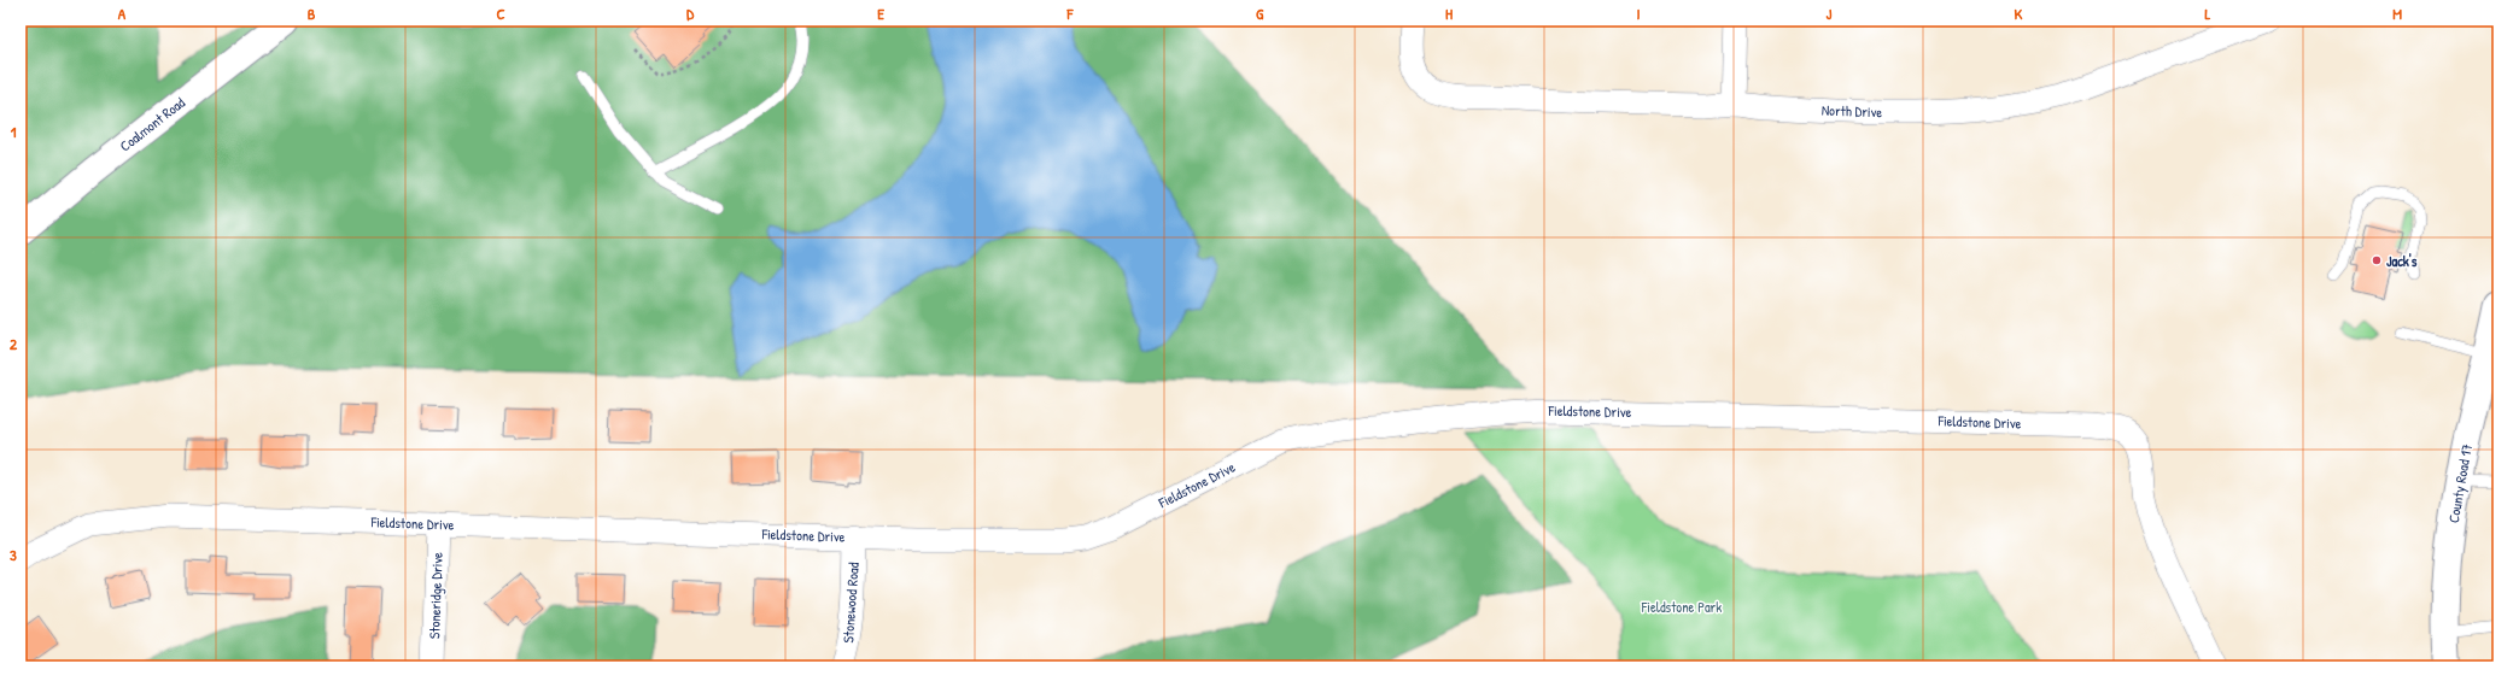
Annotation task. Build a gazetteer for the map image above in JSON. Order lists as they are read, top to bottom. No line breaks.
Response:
{"streets":{"street":["North Drive","Coalmont Road","Fieldstone Drive","County Road 17","Stoneridge Drive","Stonewood Road"]},"crossings":[["Fieldstone Drive","Stoneridge Drive"],["Fieldstone Drive","Stonewood Road"]],"parks":["Fieldstone Park"],"places":["Jack's"],"grid":{"columns":["A","B","C","D","E","F","G","H","I","J","K","L","M"],"rows":["1","2","3"]}}
